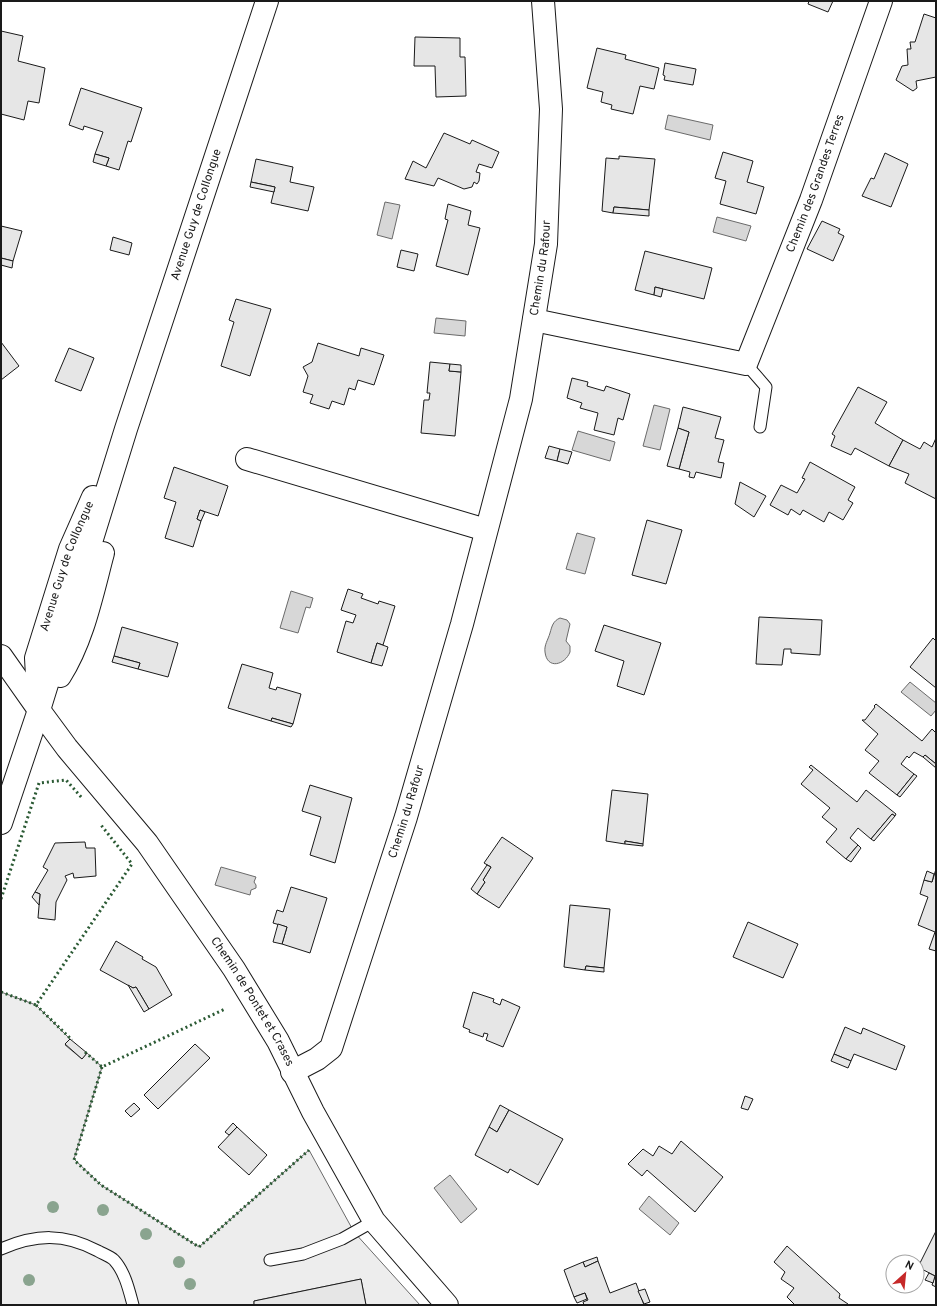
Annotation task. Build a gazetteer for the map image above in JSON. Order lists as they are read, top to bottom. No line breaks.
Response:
{"streets":{"street":["Chemin des Grandes Terres","Avenue Guy de Collongue","Chemin du Rafour","Chemin de Pontet et Crases"]},"crossings":[["Avenue Guy de Collongue","Chemin de Pontet et Crases"],["Chemin du Rafour","Chemin de Pontet et Crases"]],"north":"top right"}
